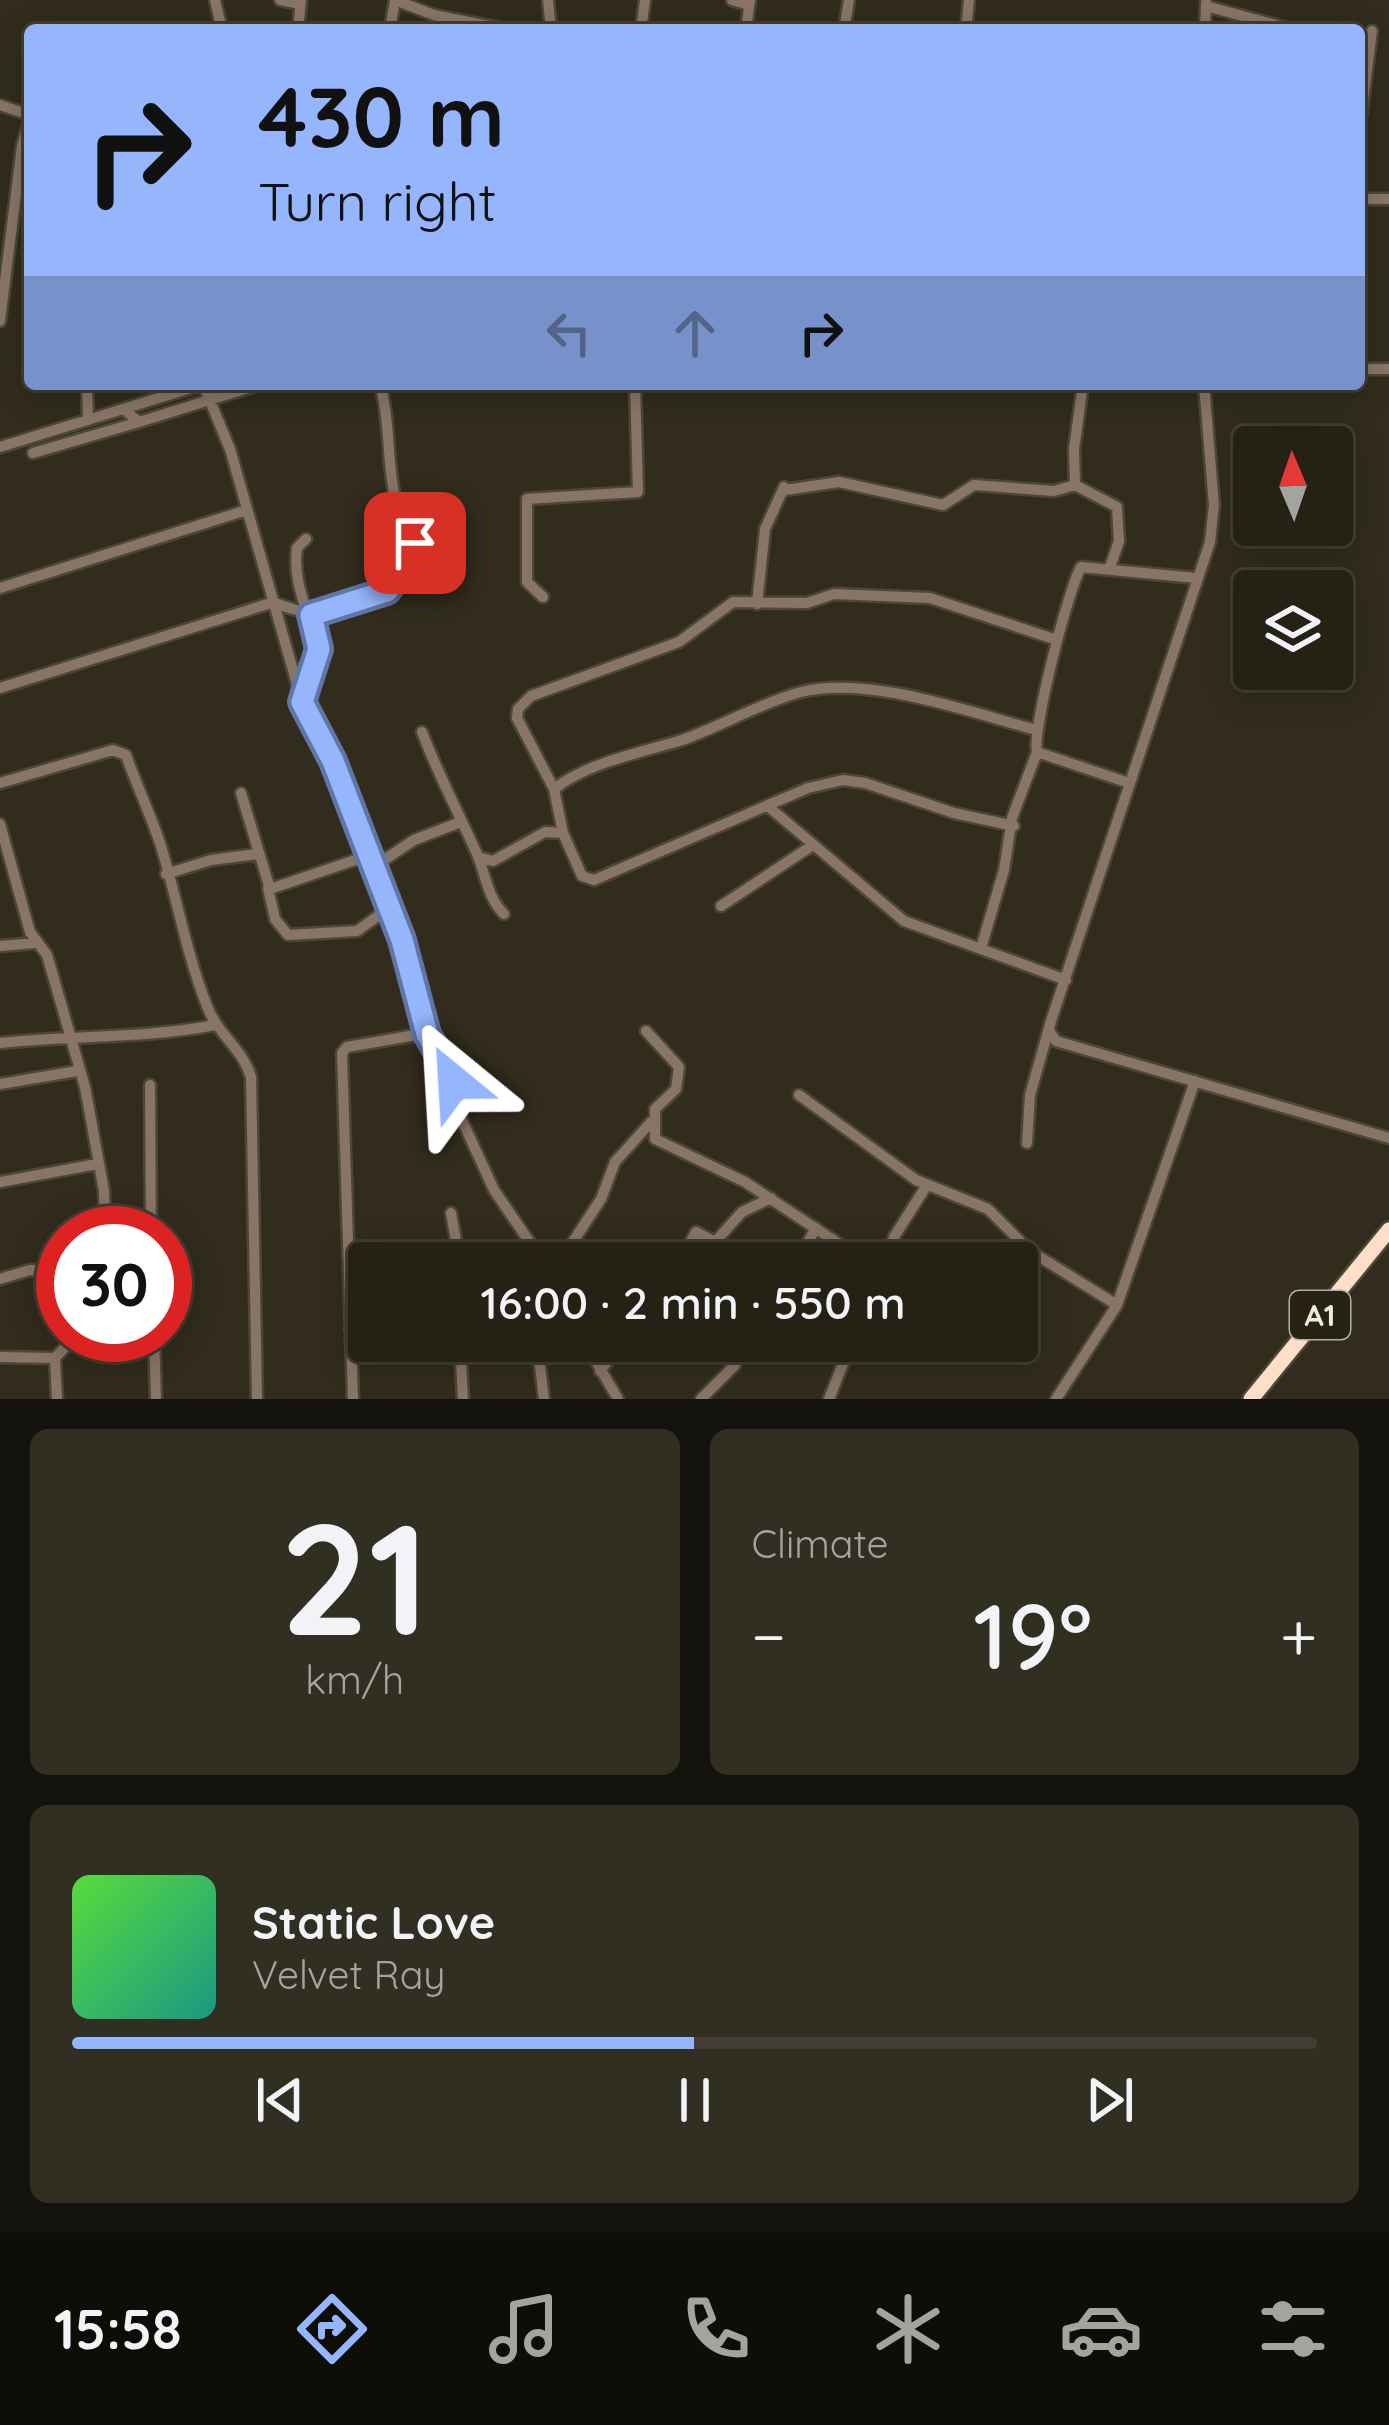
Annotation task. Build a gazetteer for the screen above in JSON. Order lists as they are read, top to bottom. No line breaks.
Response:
{"streets":{"highway":["A1"]},"north":"top","page":{"turn":["430 m","Turn right"],"limit":"30","trip":"16:00 · 2 min · 550 m","tile":[["21","km/h"],"Climate"],"heat":["−","19°","+"],"song":["Static Love","Velvet Ray"],"tabs":"15:58"}}
